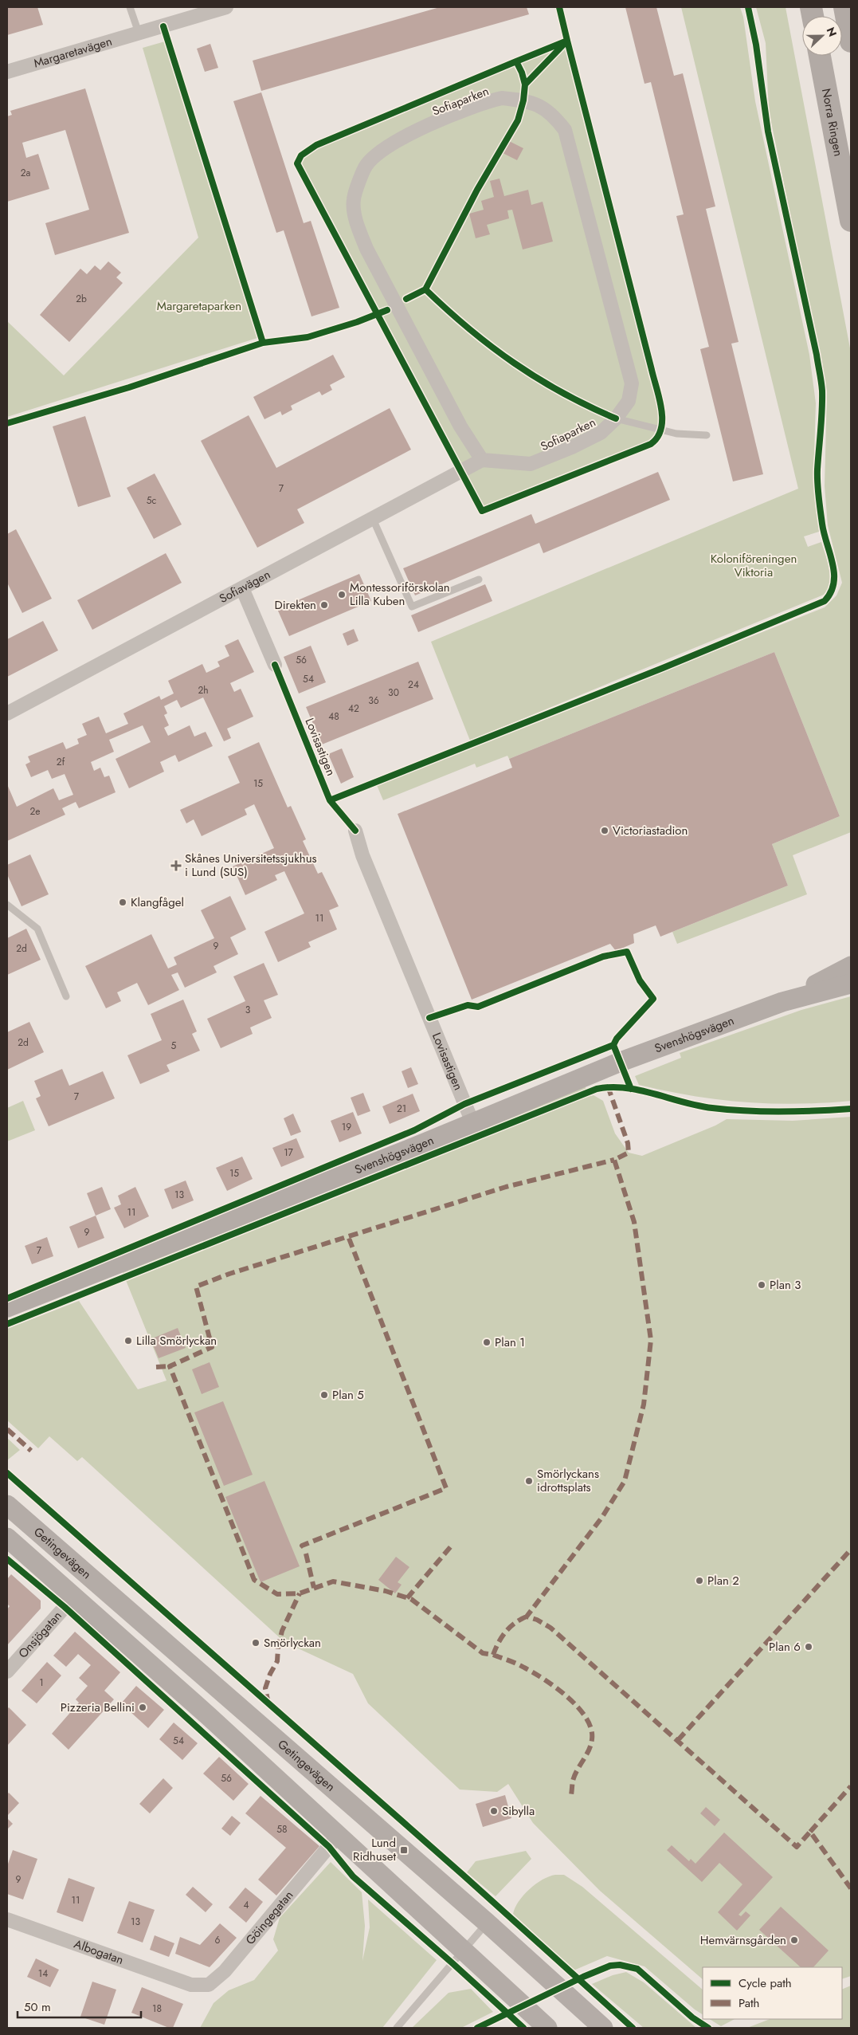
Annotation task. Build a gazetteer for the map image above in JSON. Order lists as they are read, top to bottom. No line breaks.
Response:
{"streets":{"main road":["Norra Ringen","Svenshögsvägen","Getingevägen"],"street":["Margaretavägen","Sofiaparken","Sofiavägen","Lovisastigen","Onsjögatan","Göingegatan","Albogatan"]},"crossings":[["Sofiaparken","Sofiavägen"],["Lovisastigen","Svenshögsvägen"],["Getingevägen","Onsjögatan"],["Getingevägen","Göingegatan"],["Göingegatan","Albogatan"]],"parks":["Margaretaparken","Koloniföreningen Viktoria"],"places":{"other":["Montessoriförskolan Lilla Kuben","Direkten","Victoriastadion","Klangfågel","Plan 3","Lilla Smörlyckan","Plan 1","Plan 5","Smörlyckans idrottsplats","Plan 2","Smörlyckan","Plan 6","Pizzeria Bellini","Sibylla","Hemvärnsgården"],"health":["Skånes Universitetssjukhus i Lund (SUS)"],"transit":["Lund Ridhuset"]},"house_numbers":["2a","2b","7","5c","56","54","24","2h","30","36","42","48","2f","15","2e","11","9","2d","3","2d","5","7","21","19","17","15","13","11","9","7","1","54","56","58","9","11","4","13","6","14","18"],"legend":["Cycle path","Path"],"scale_bar":"50 m","north":"right"}
